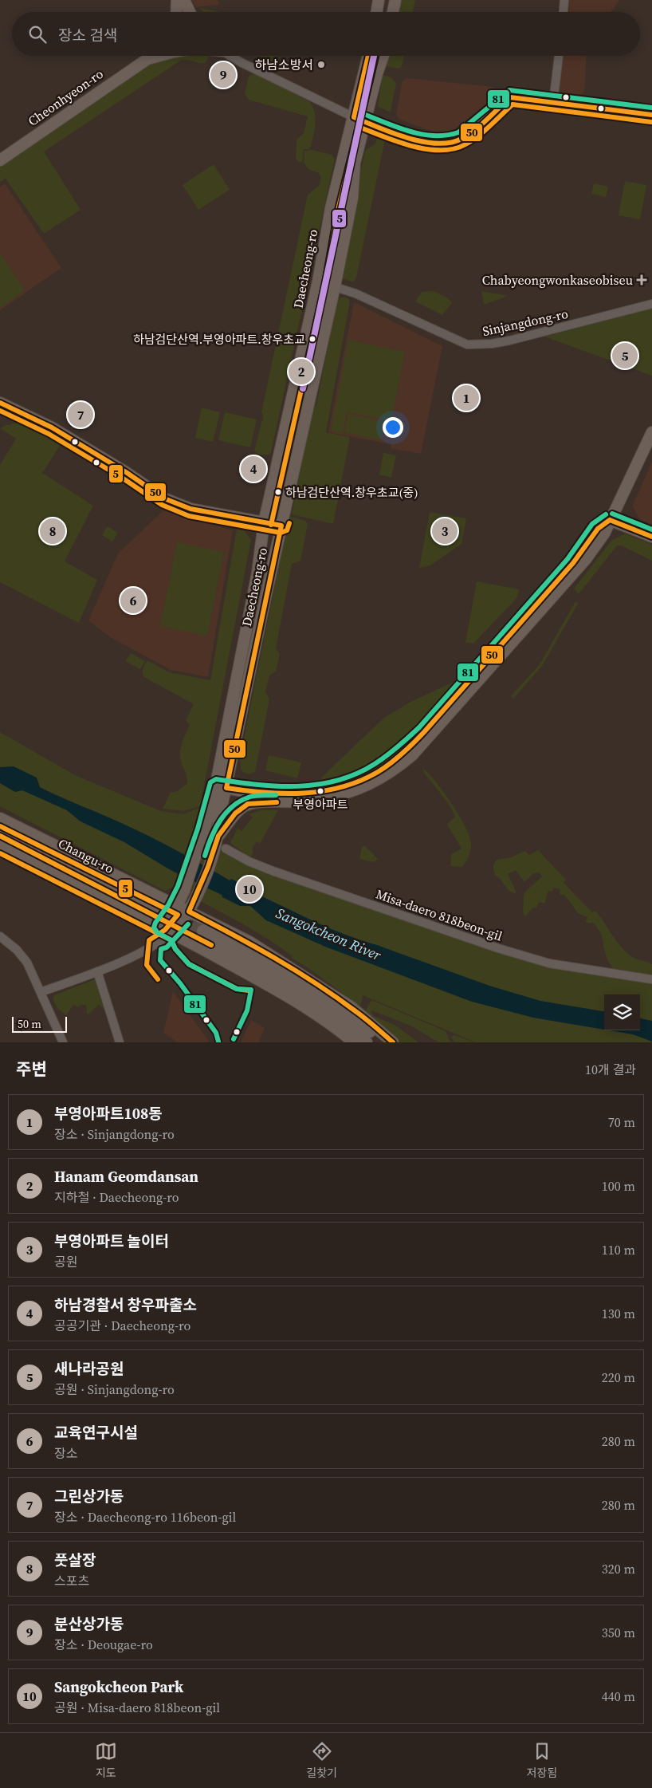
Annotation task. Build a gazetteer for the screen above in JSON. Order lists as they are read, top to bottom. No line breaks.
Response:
{"streets":{"main road":["Cheonhyeon-ro","Daecheong-ro","Changu-ro"],"street":["Sinjangdong-ro","Misa-daero 818beon-gil"]},"crossings":[["Daecheong-ro","Sinjangdong-ro"],["Daecheong-ro","Changu-ro"]],"water":["Sangokcheon River"],"places":{"other":["하남소방서","하남검단산역.부영아파트.창우초교","하남검단산역.창우초교(중)","부영아파트"],"health":["Chabyeongwonkaseobiseu"]},"lines":["transit line 5","transit line 50","transit line 81"],"scale_bar":"50 m","page":{"search":"장소 검색","pins":["9","5","2","1","7","4","3","8","6","10"],"scale":"50 m","heading":["주변","10개 결과"],"list":[{"mark":"1","name":"부영아파트108동","note":"장소 · Sinjangdong-ro","value":"70 m"},{"mark":"2","name":"Hanam Geomdansan","note":"지하철 · Daecheong-ro","value":"100 m"},{"mark":"3","name":"부영아파트 놀이터","note":"공원","value":"110 m"},{"mark":"4","name":"하남경찰서 창우파출소","note":"공공기관 · Daecheong-ro","value":"130 m"},{"mark":"5","name":"새나라공원","note":"공원 · Sinjangdong-ro","value":"220 m"},{"mark":"6","name":"교육연구시설","note":"장소","value":"280 m"},{"mark":"7","name":"그린상가동","note":"장소 · Daecheong-ro 116beon-gil","value":"280 m"},{"mark":"8","name":"풋살장","note":"스포츠","value":"320 m"},{"mark":"9","name":"분산상가동","note":"장소 · Deougae-ro","value":"350 m"},{"mark":"10","name":"Sangokcheon Park","note":"공원 · Misa-daero 818beon-gil","value":"440 m"}],"nav":["지도","길찾기","저장됨"]}}
